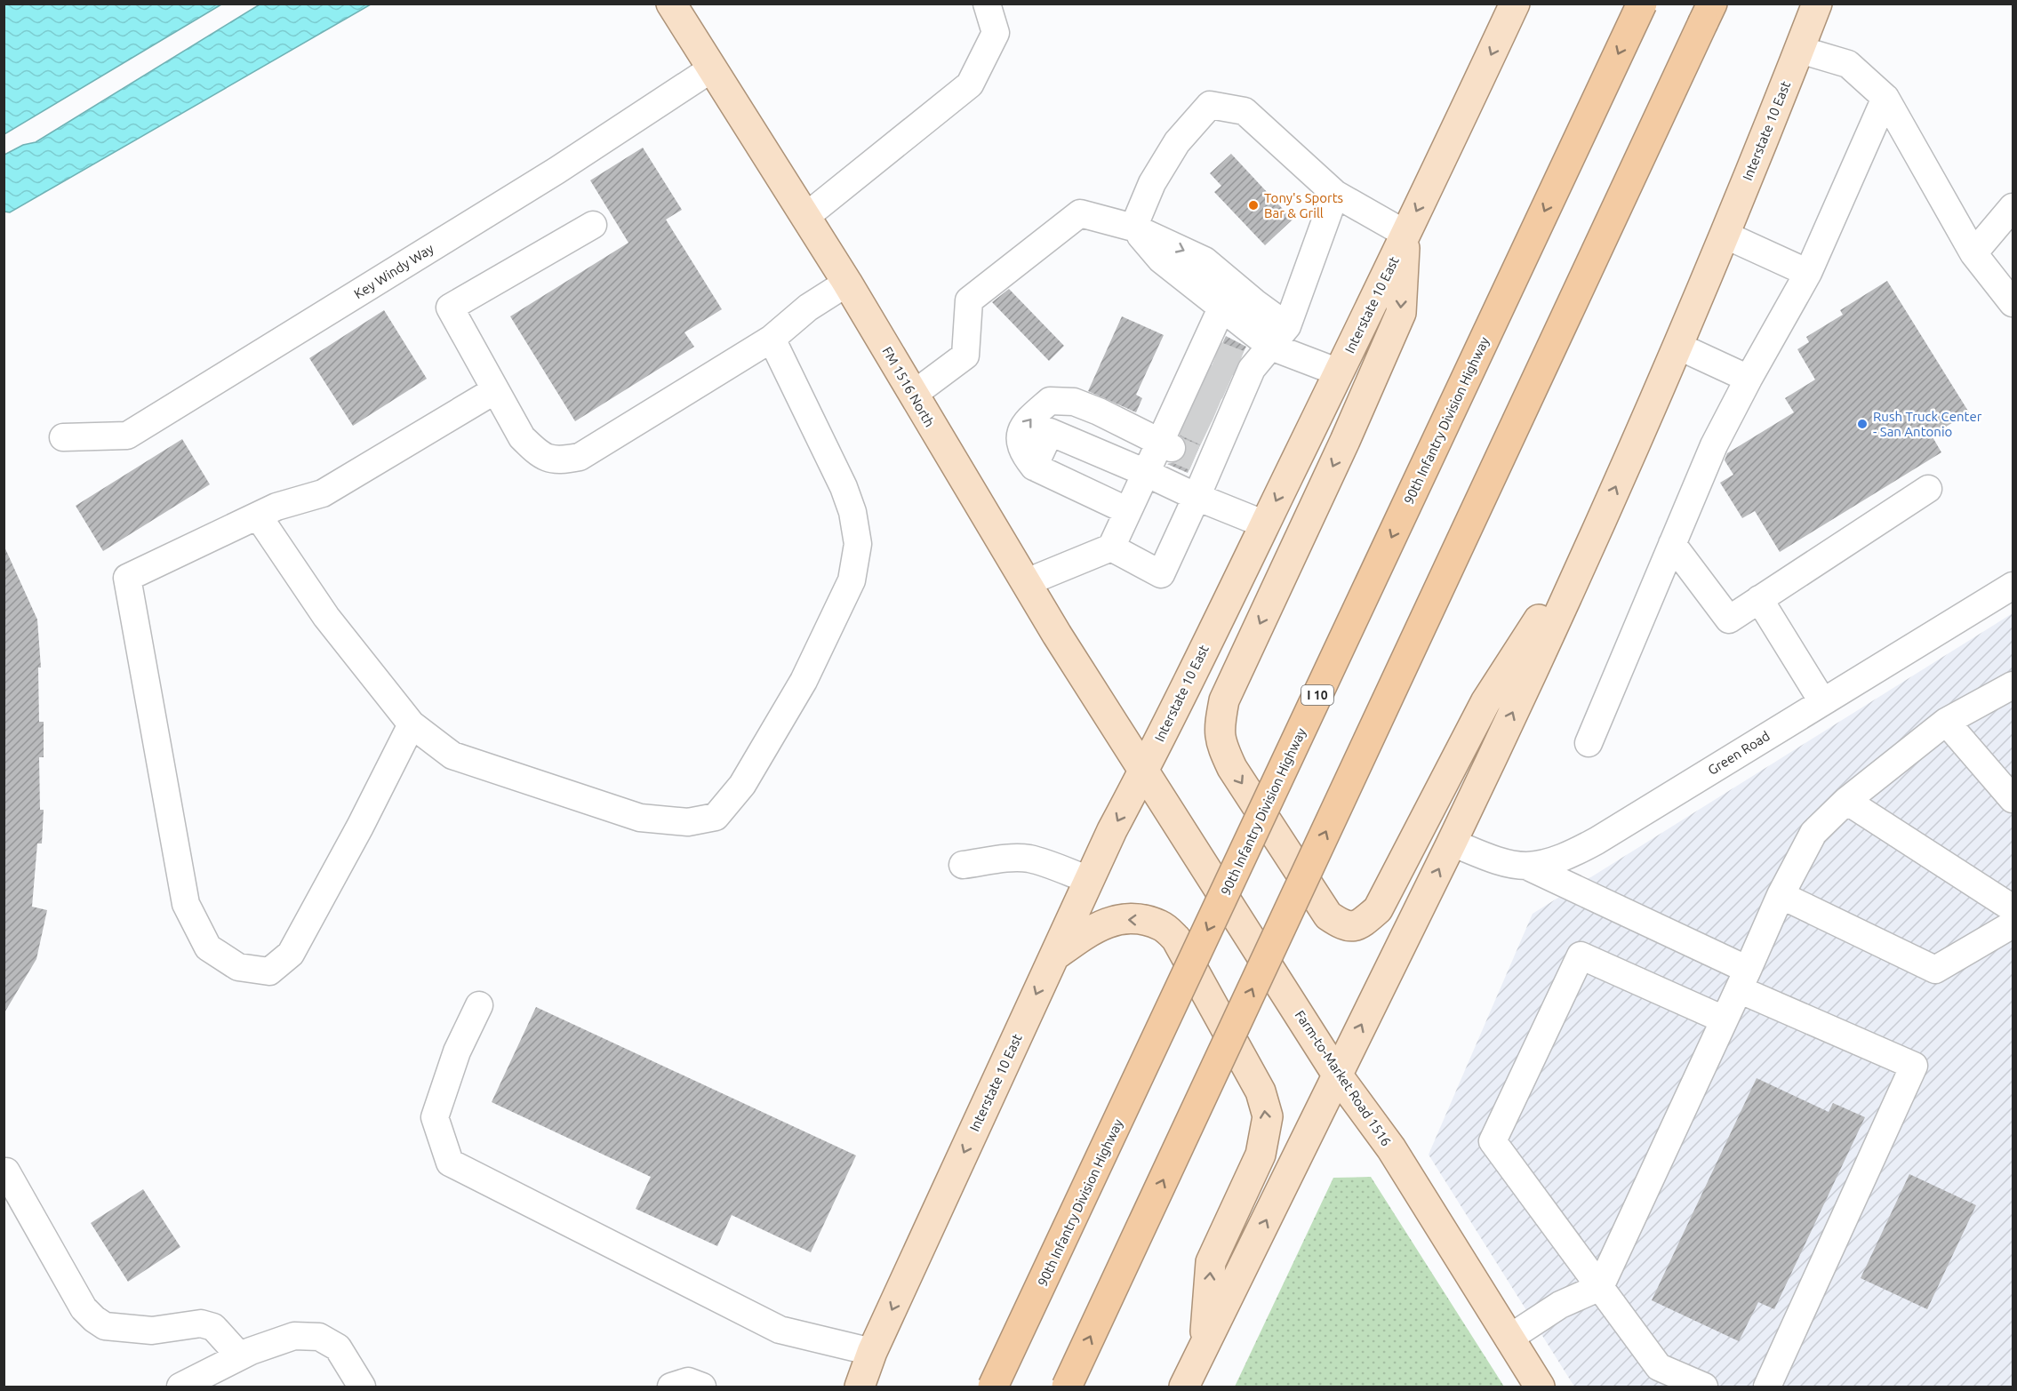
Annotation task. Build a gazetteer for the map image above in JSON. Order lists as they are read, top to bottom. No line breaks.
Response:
{"streets":{"highway":["90th Infantry Division Highway","I 10"],"main road":["Interstate 10 East","FM 1516 North","Farm-to-Market Road 1516"],"street":["Key Windy Way","Green Road"]},"crossings":[["Interstate 10 East","FM 1516 North"],["Interstate 10 East","Green Road"],["Interstate 10 East","Farm-to-Market Road 1516"],["Key Windy Way","FM 1516 North"],["FM 1516 North","Farm-to-Market Road 1516"]],"places":["Tony's Sports Bar & Grill","Rush Truck Center - San Antonio"]}
